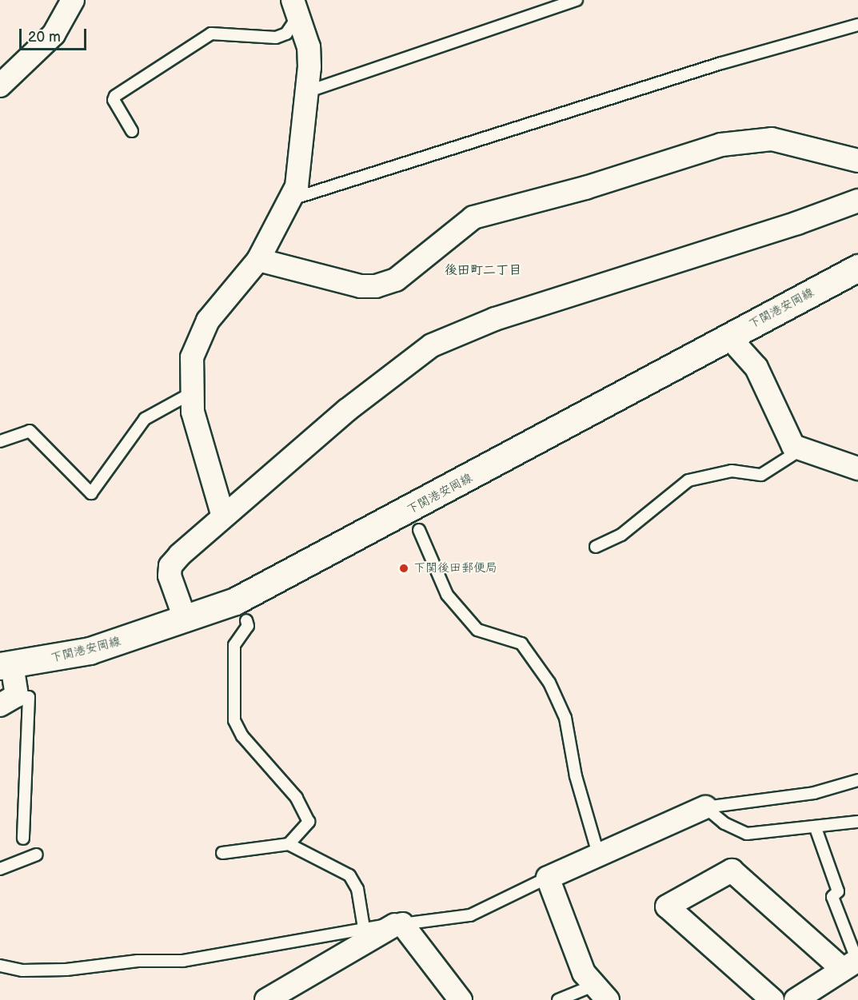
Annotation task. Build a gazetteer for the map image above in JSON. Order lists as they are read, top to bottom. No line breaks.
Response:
{"streets":{"main road":["下関港安岡線"]},"districts":["後田町二丁目"],"places":["下関後田郵便局"],"scale_bar":"20 m"}
